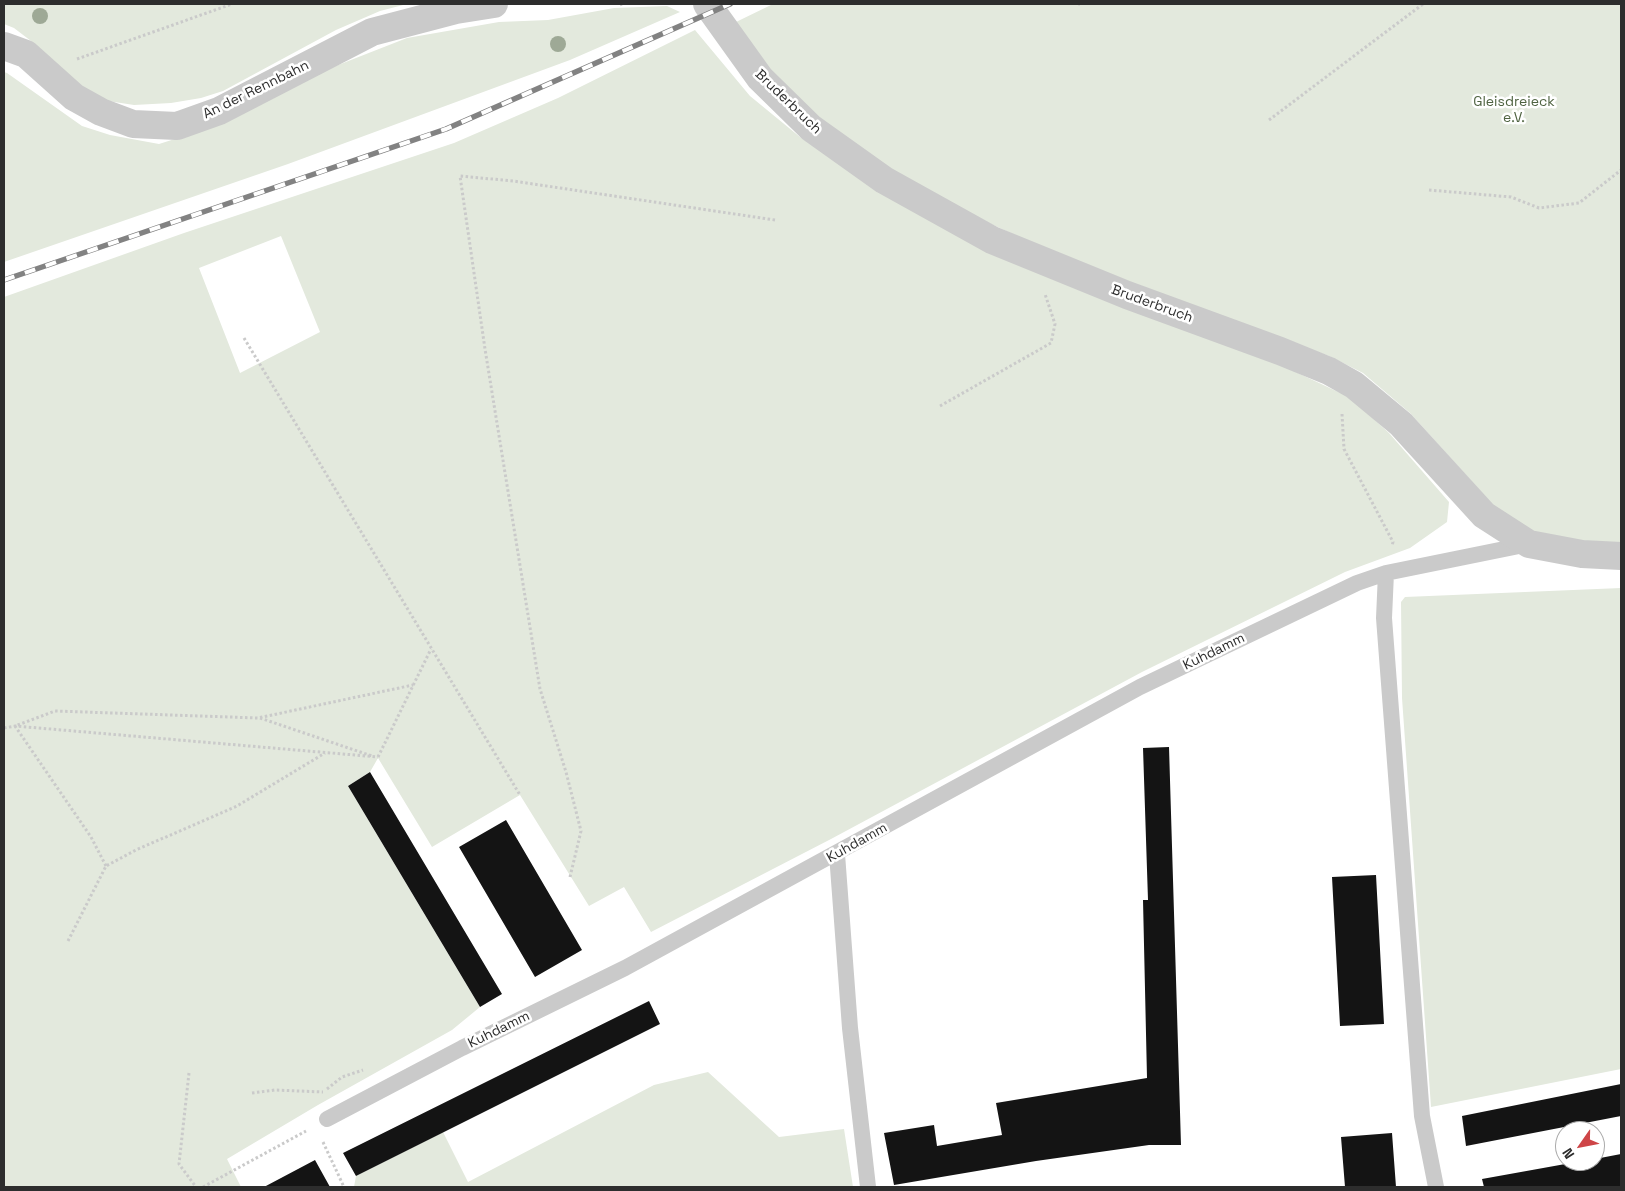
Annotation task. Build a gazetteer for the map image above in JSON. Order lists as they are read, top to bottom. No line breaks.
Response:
{"streets":{"street":["An der Rennbahn","Bruderbruch"],"lane":["Kuhdamm"]},"crossings":[["Bruderbruch","Kuhdamm"]],"parks":["Gleisdreieck e.V."],"north":"bottom left"}
